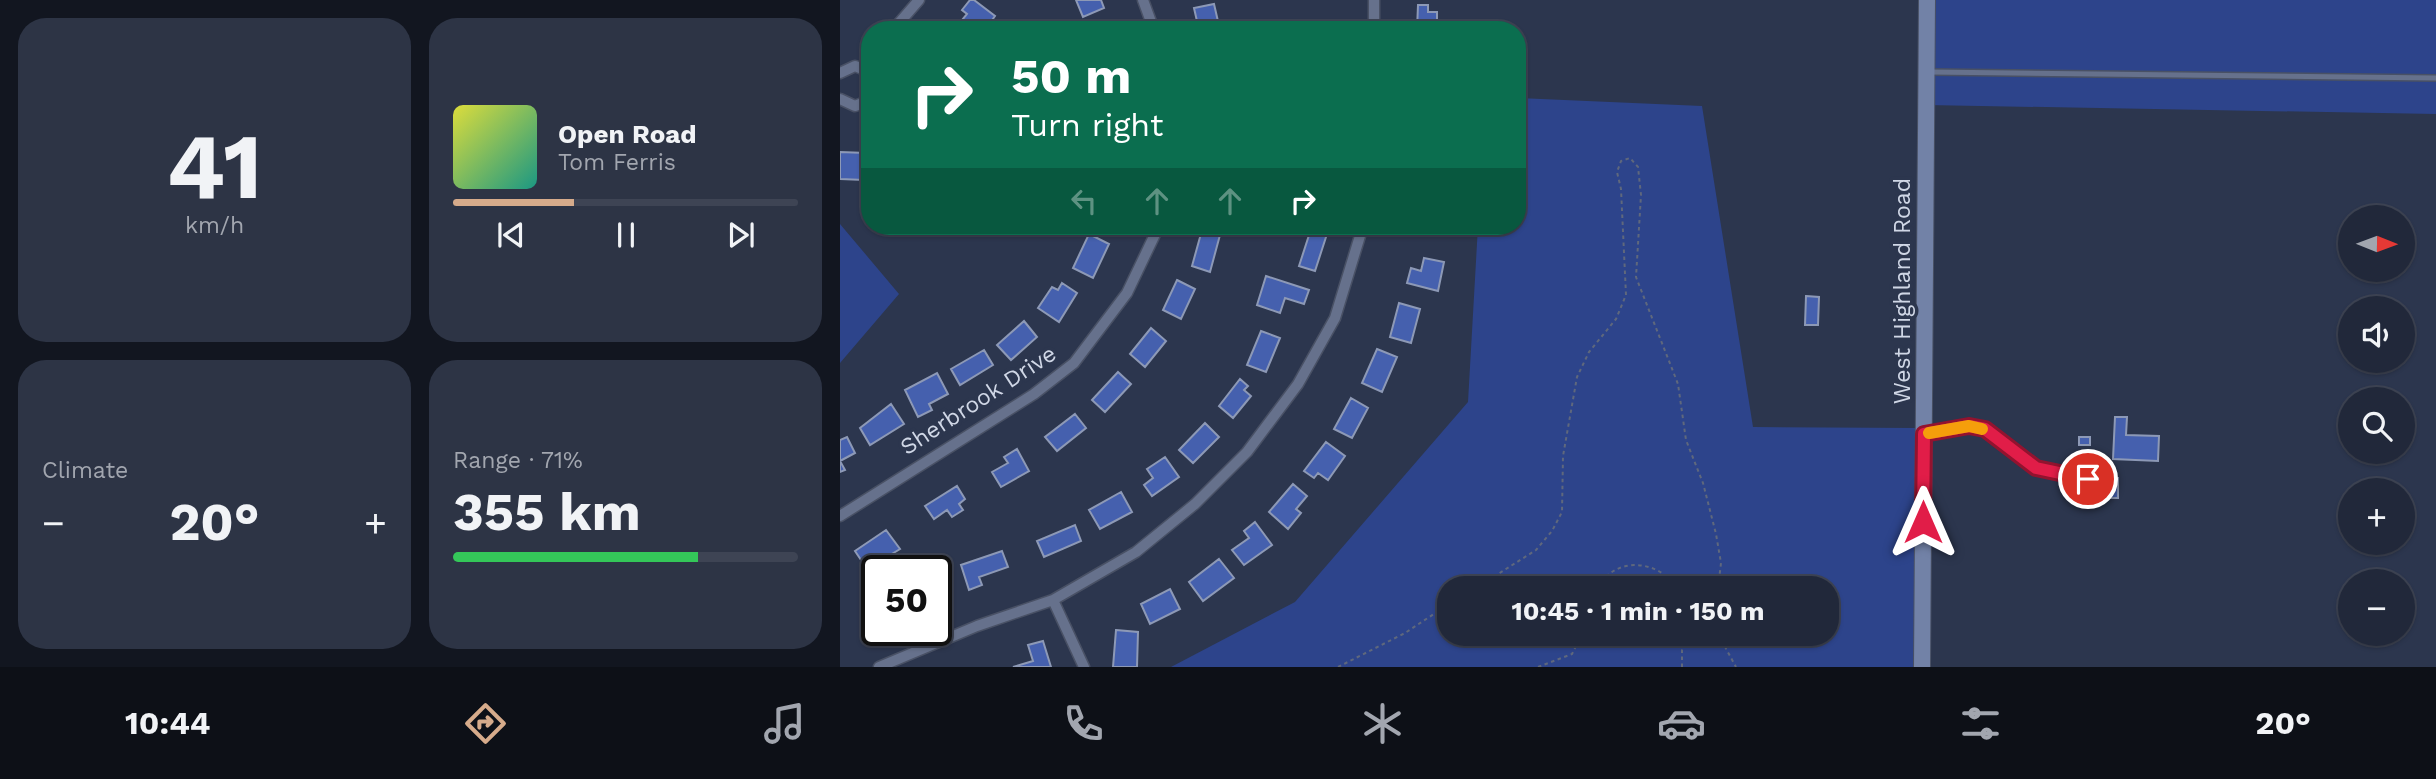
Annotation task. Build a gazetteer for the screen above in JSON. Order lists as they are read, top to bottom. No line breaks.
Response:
{"streets":{"main road":["West Highland Road"],"street":["Sherbrook Drive"]},"north":"right","page":{"tile":[["41","km/h"],"Climate",["Range · 71%","355 km"]],"turn":["50 m","Turn right"],"song":["Open Road","Tom Ferris"],"map_buttons":["+","−"],"heat":["−","20°","+"],"limit":"50","trip":"10:45 · 1 min · 150 m","tabs":["10:44","20°"]}}
